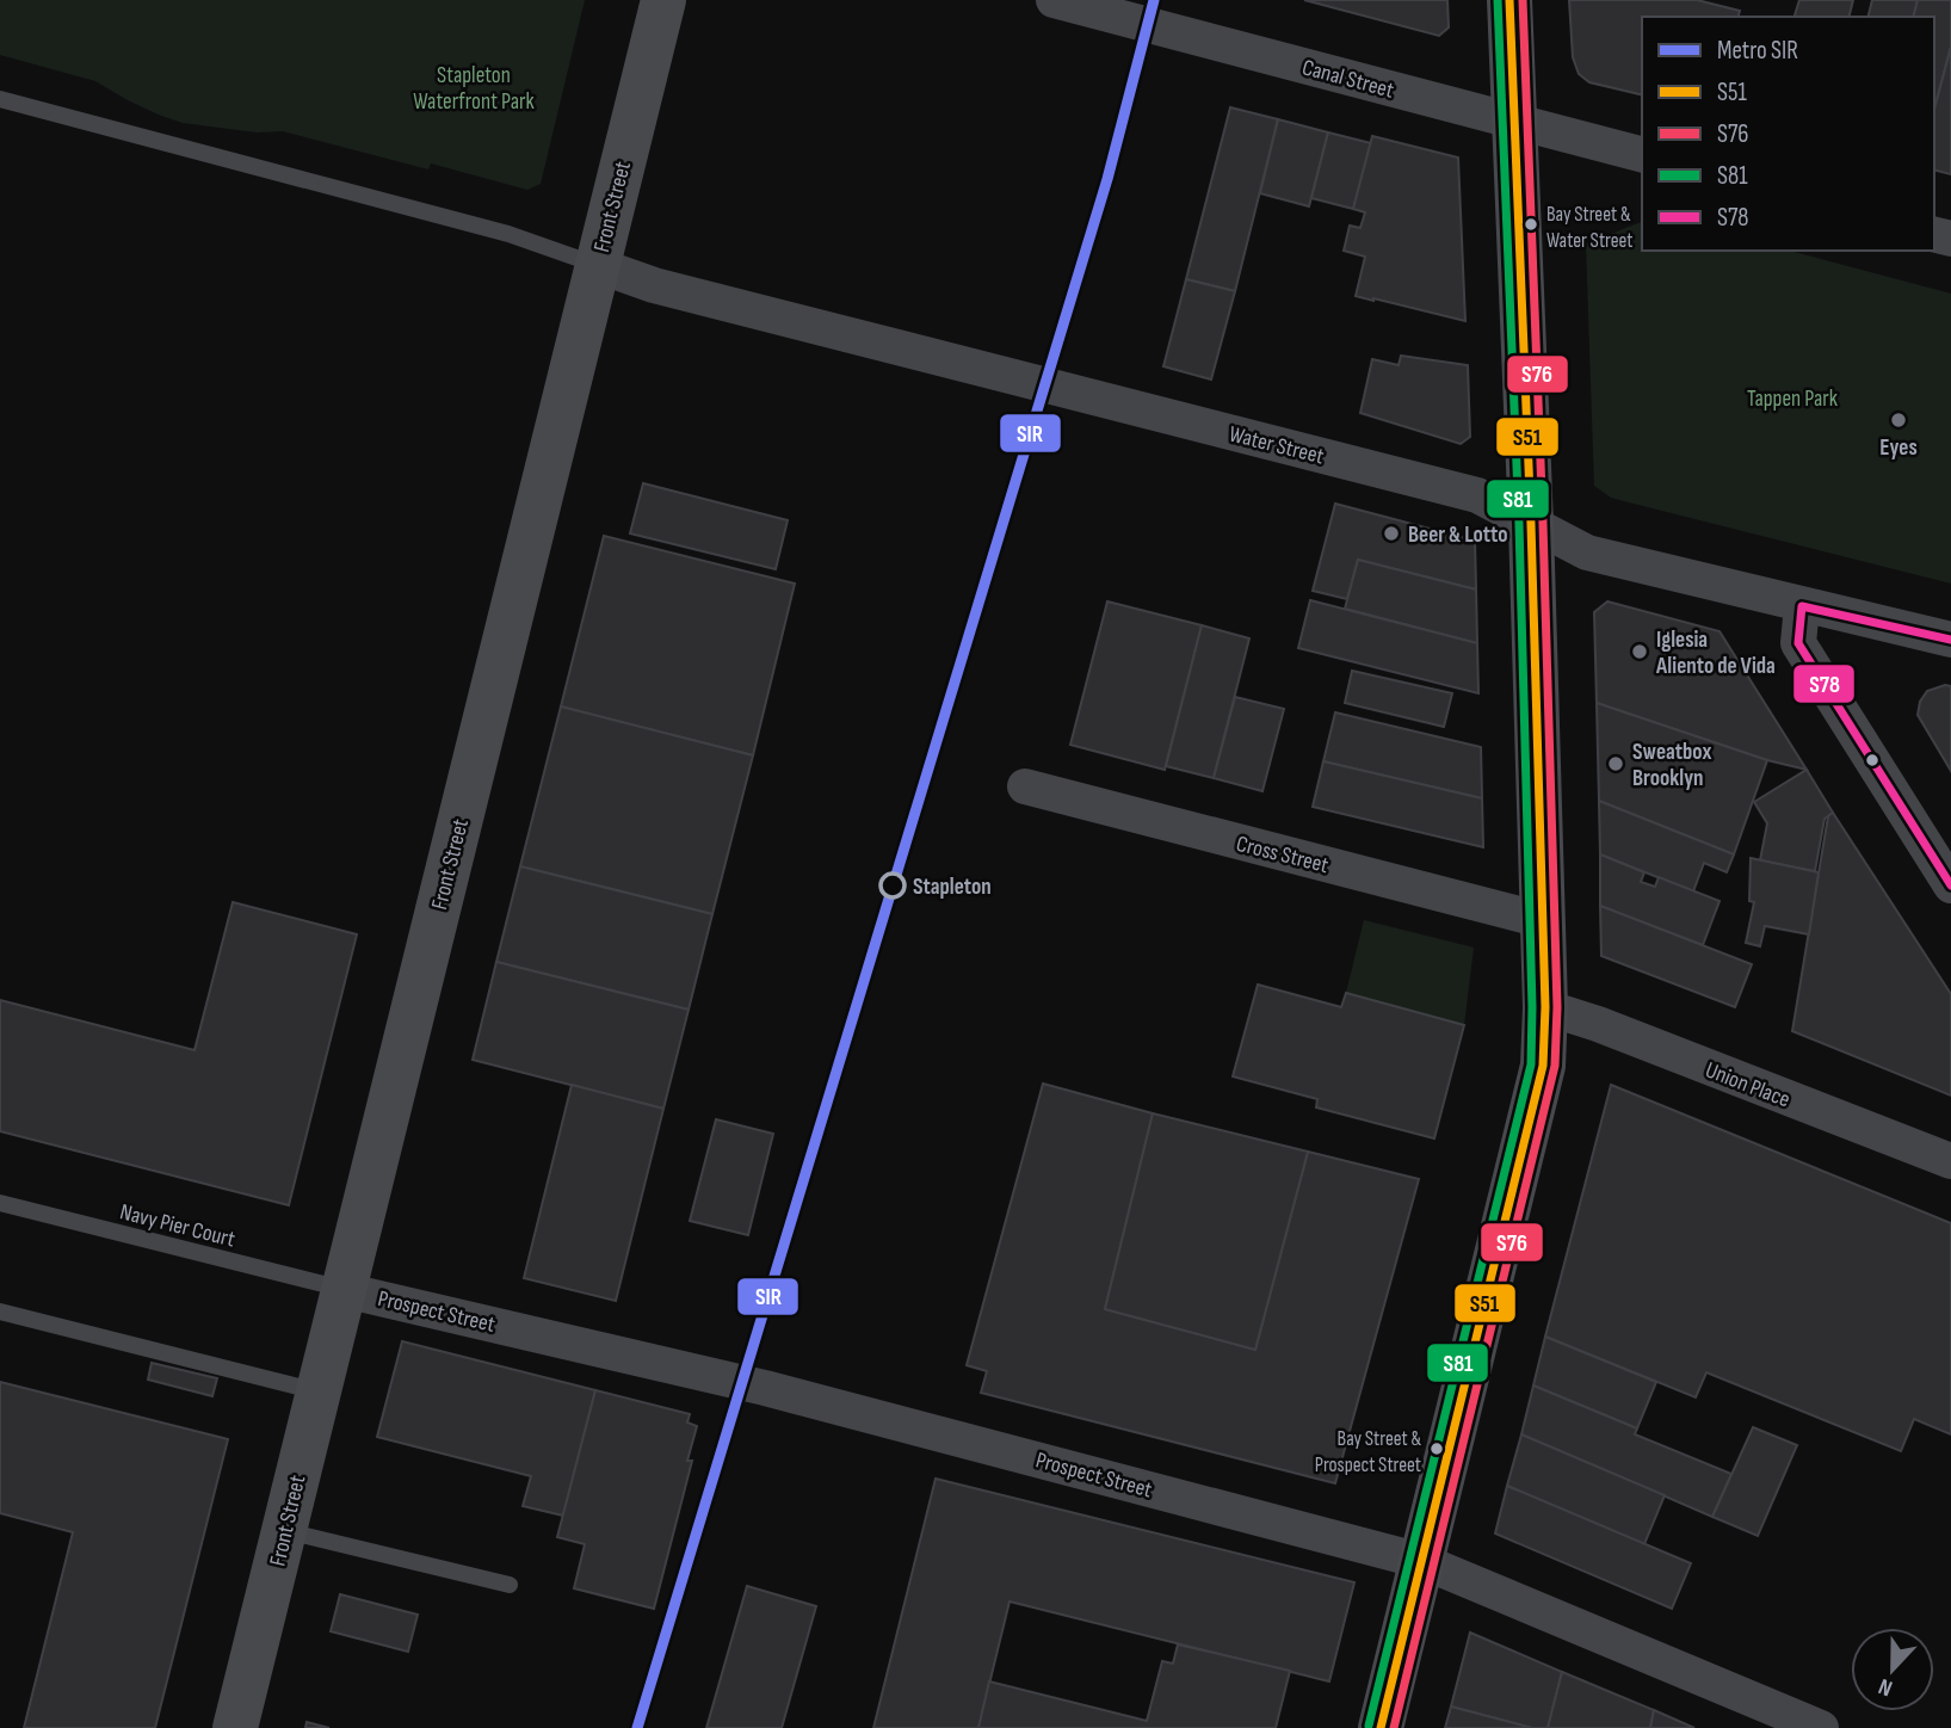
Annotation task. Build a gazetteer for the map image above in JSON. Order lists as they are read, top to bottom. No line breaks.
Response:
{"streets":{"street":["Canal Street","Front Street","Water Street","Cross Street","Union Place","Prospect Street"],"lane":["Navy Pier Court"]},"crossings":[["Front Street","Water Street"],["Front Street","Navy Pier Court"],["Front Street","Prospect Street"],["Navy Pier Court","Prospect Street"]],"parks":["Stapleton Waterfront Park","Tappen Park"],"places":["Bay Street & Water Street","Eyes","Beer & Lotto","Iglesia Aliento de Vida","Sweatbox Brooklyn","Stapleton","Bay Street & Prospect Street"],"lines":["metro line SIR","transit line S51","transit line S76","transit line S81","transit line S78"],"legend":["Metro SIR","S51","S76","S81","S78"],"north":"bottom"}
